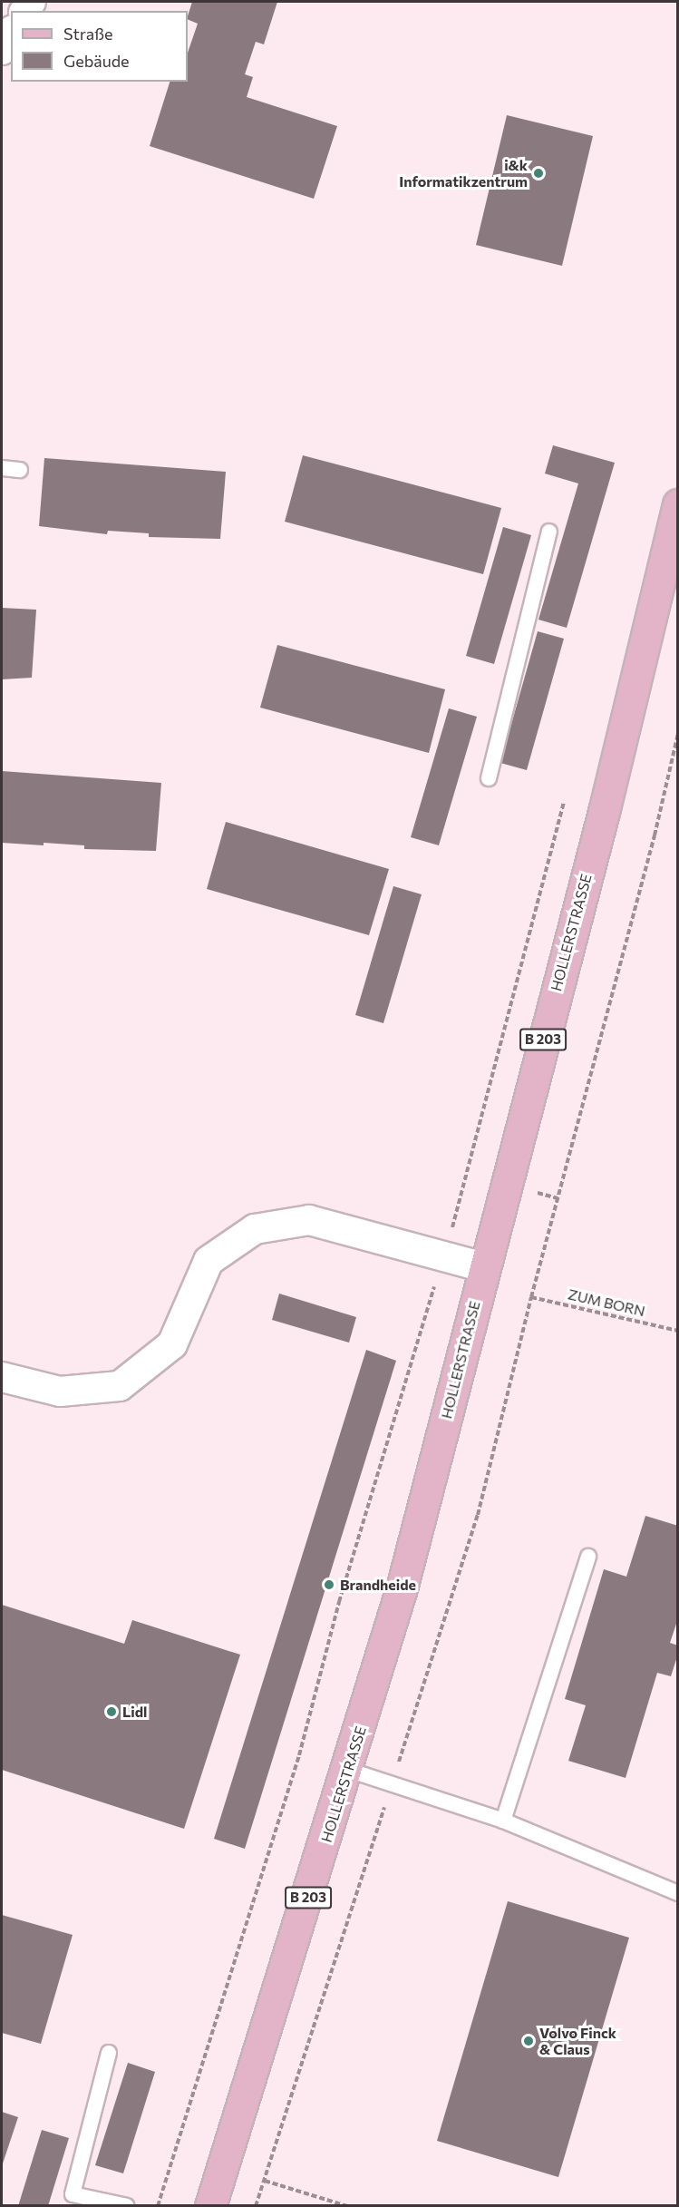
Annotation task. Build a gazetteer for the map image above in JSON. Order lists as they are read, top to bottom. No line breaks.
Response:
{"streets":{"main road":["HOLLERSTRASSE","B 203"],"path":["ZUM BORN"]},"places":["i&k Informatikzentrum","Brandheide","Lidl","Volvo Finck & Claus"],"legend":["Straße","Gebäude"]}
